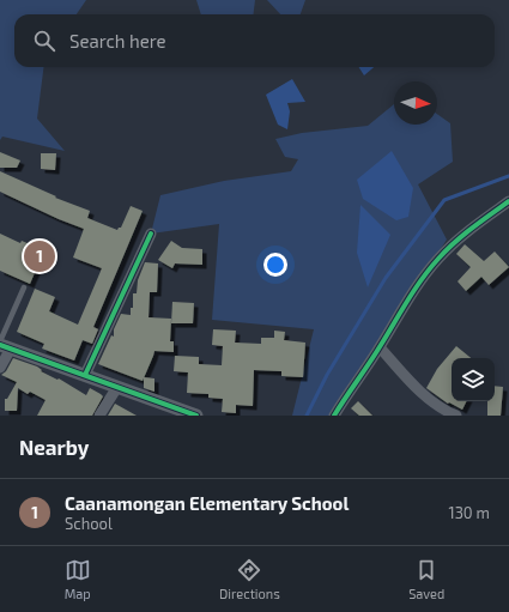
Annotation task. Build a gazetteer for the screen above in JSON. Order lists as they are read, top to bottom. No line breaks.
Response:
{"north":"right","page":{"search":"Search here","pins":"1","heading":"Nearby","list":[{"mark":"1","name":"Caanamongan Elementary School","note":"School","value":"130 m"}],"nav":["Map","Directions","Saved"]}}
